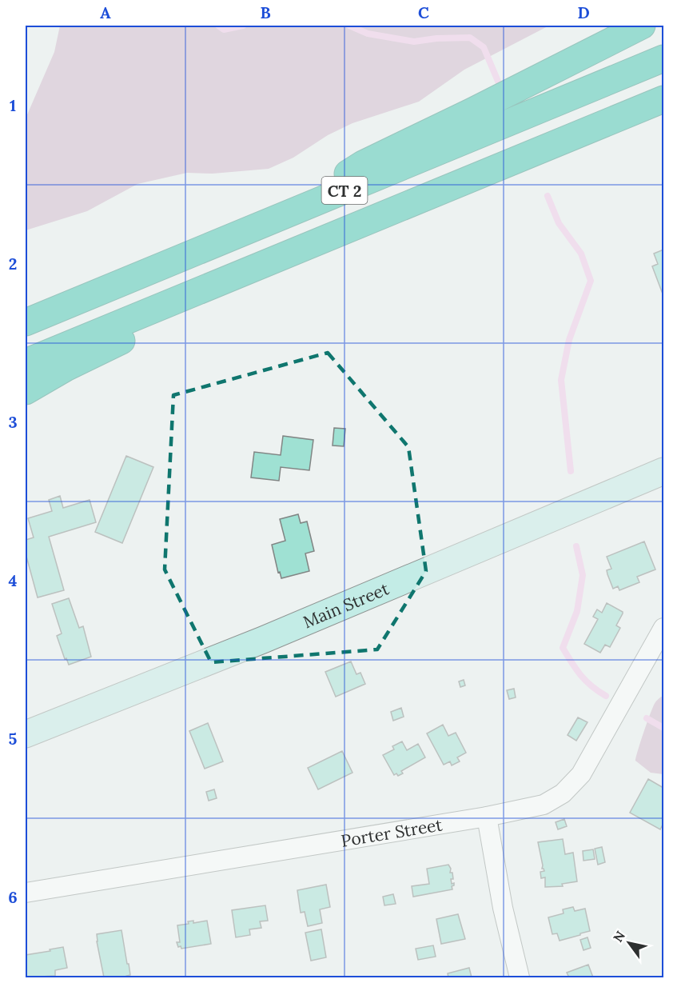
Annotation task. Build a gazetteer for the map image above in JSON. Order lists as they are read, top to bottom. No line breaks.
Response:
{"streets":{"highway":["CT 2"],"main road":["Main Street"],"street":["Porter Street"]},"north":"top left","grid":{"columns":["A","B","C","D"],"rows":["1","2","3","4","5","6"]}}
